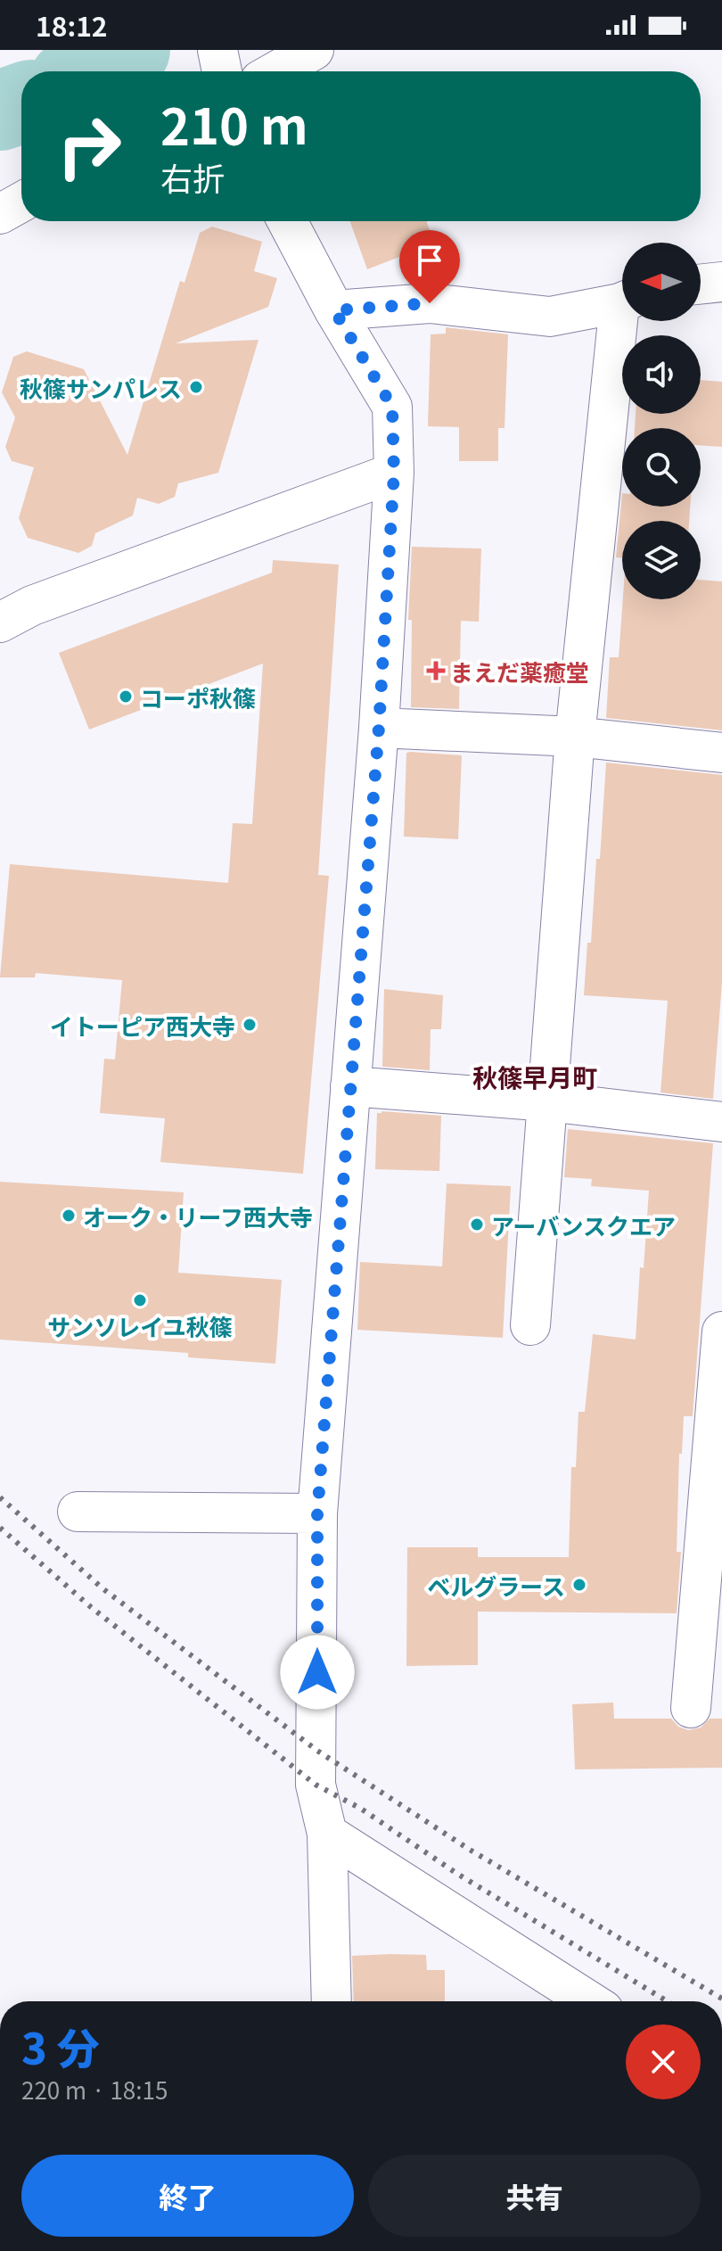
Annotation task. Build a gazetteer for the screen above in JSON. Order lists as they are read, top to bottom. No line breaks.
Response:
{"districts":["秋篠早月町"],"places":{"other":["秋篠サンパレス","コーポ秋篠","イトーピア西大寺","オーク・リーフ西大寺","アーバンスクエア","サンソレイユ秋篠","ベルグラース"],"health":["まえだ薬癒堂"]},"north":"left","page":{"status":"18:12","turn":["210 m","右折"],"heading":["3 分","220 m · 18:15"],"buttons":["終了","共有"]}}
